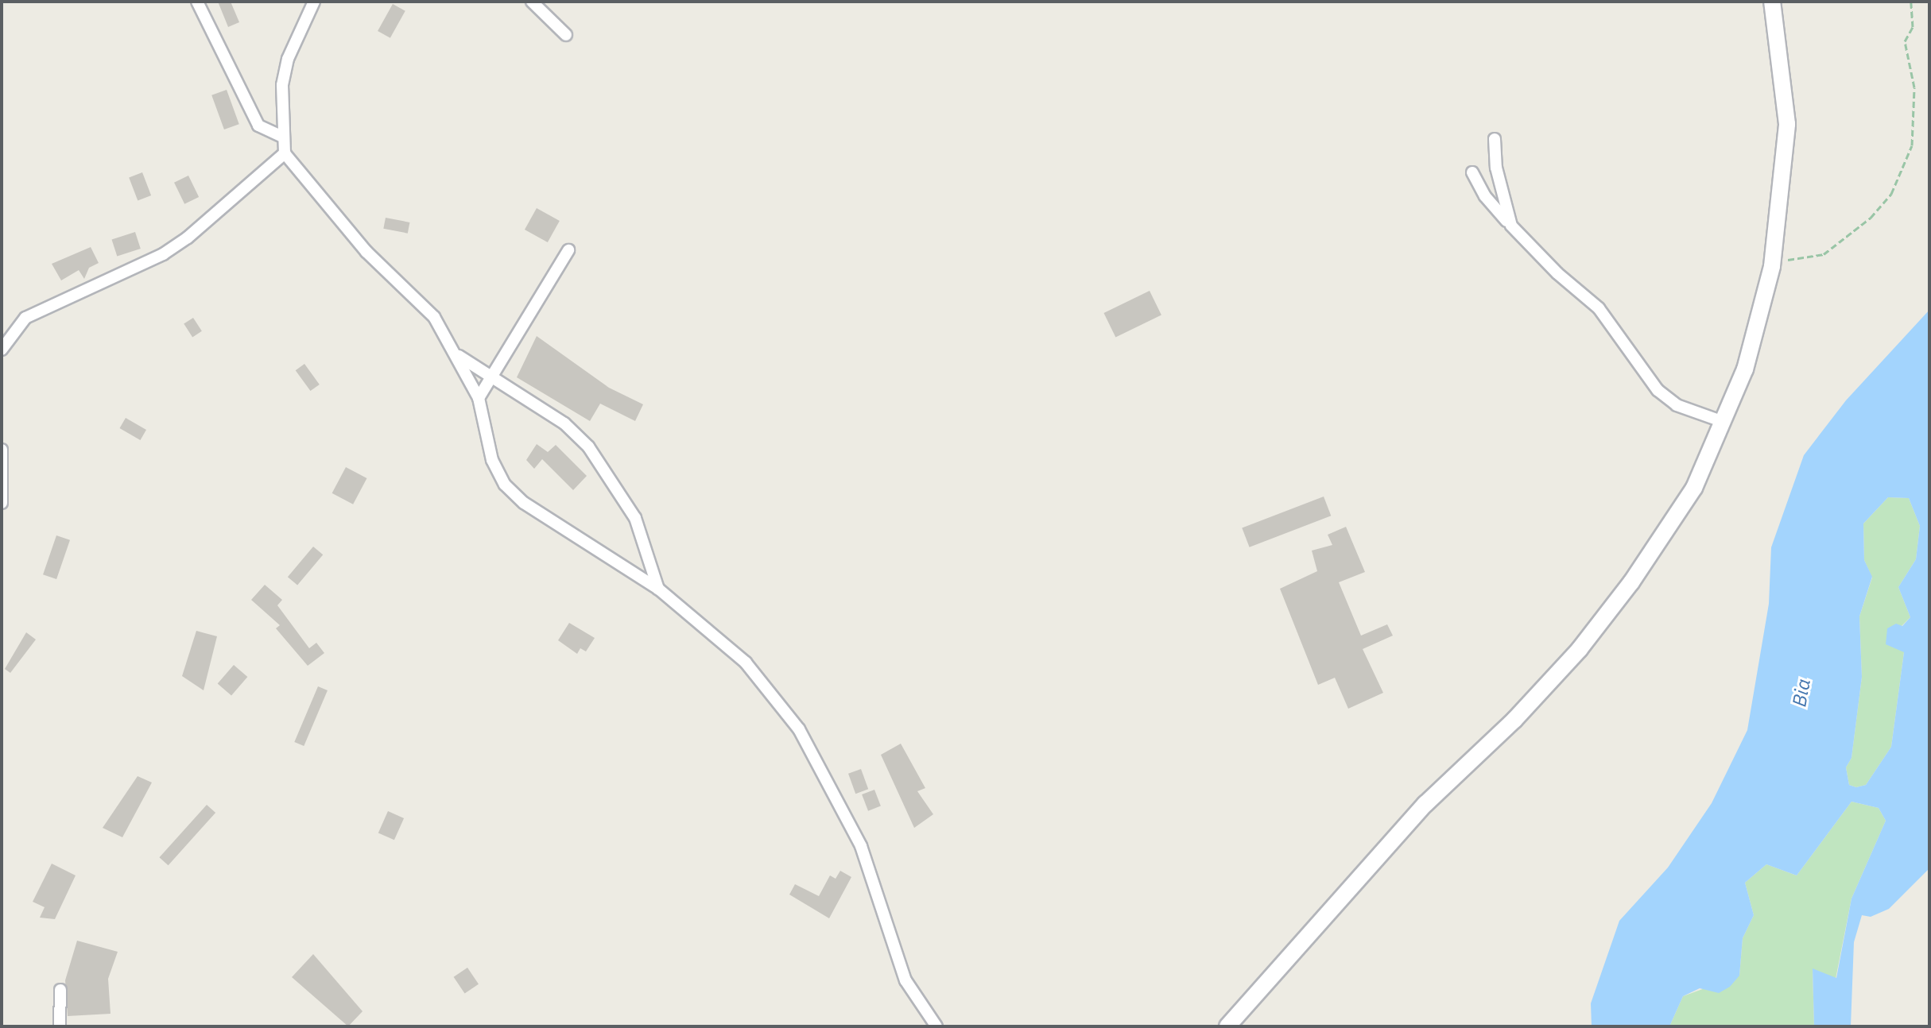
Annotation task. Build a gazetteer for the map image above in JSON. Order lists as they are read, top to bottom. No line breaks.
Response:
{"water":["Bia"]}
